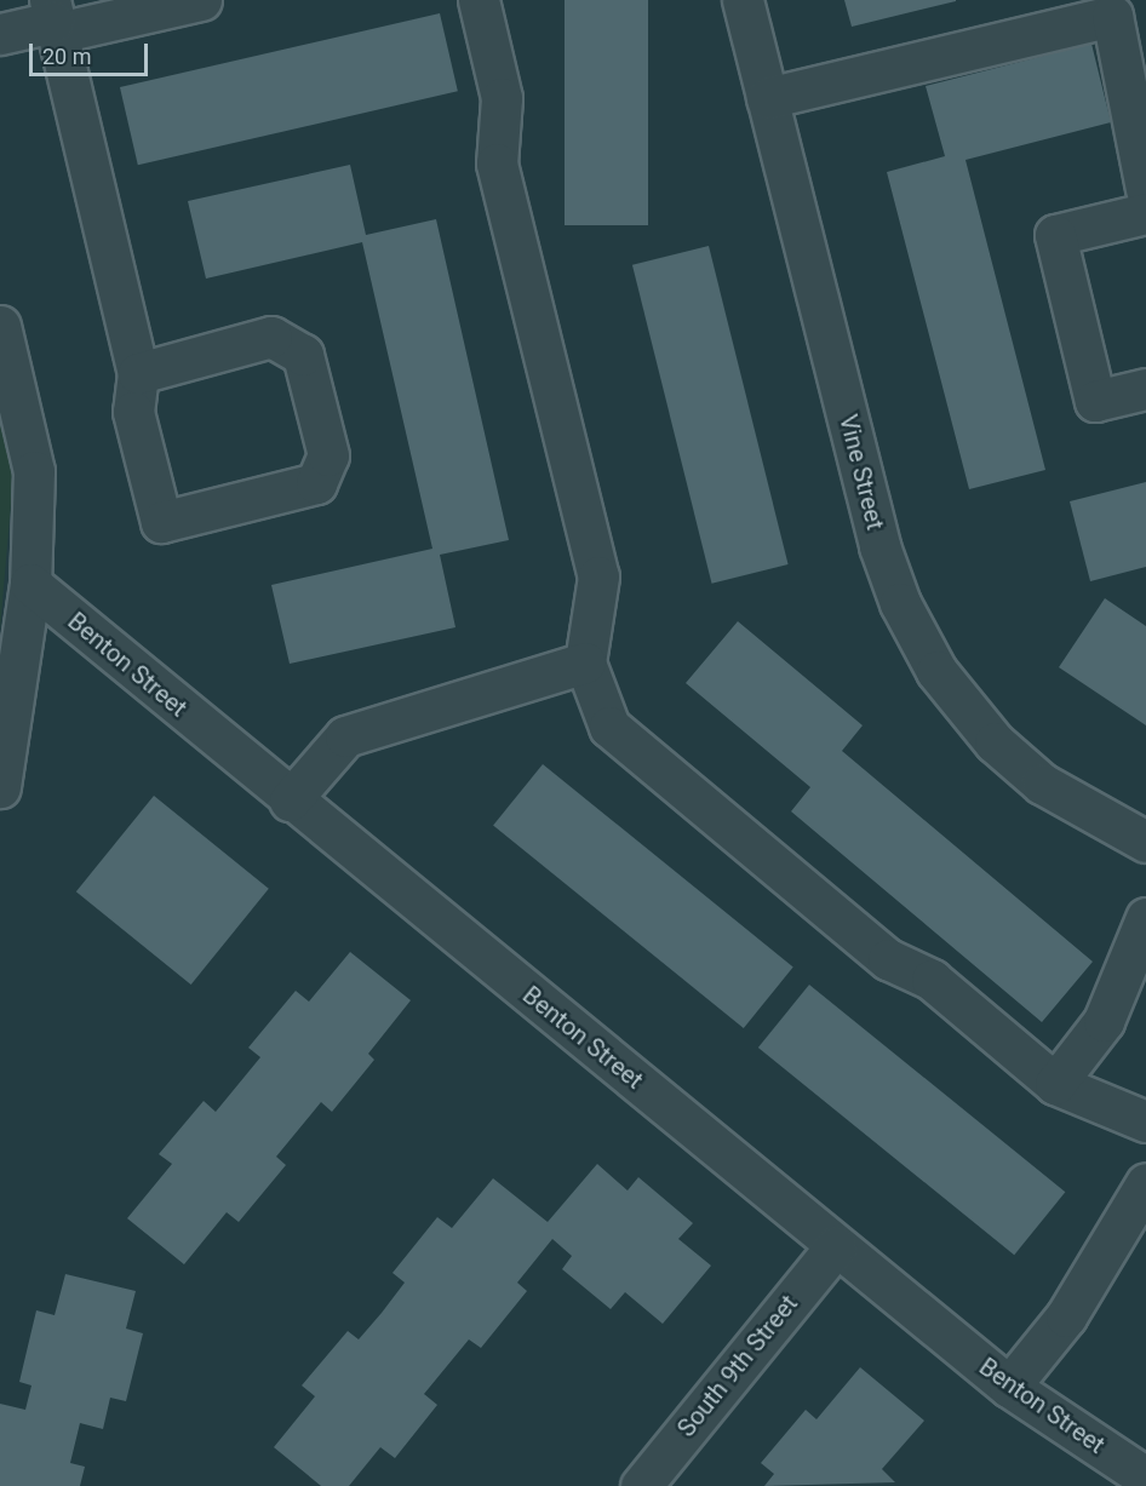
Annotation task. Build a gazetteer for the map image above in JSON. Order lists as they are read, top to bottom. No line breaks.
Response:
{"streets":{"street":["Vine Street","Benton Street","South 9th Street"]},"crossings":[["Benton Street","South 9th Street"]],"scale_bar":"20 m"}
